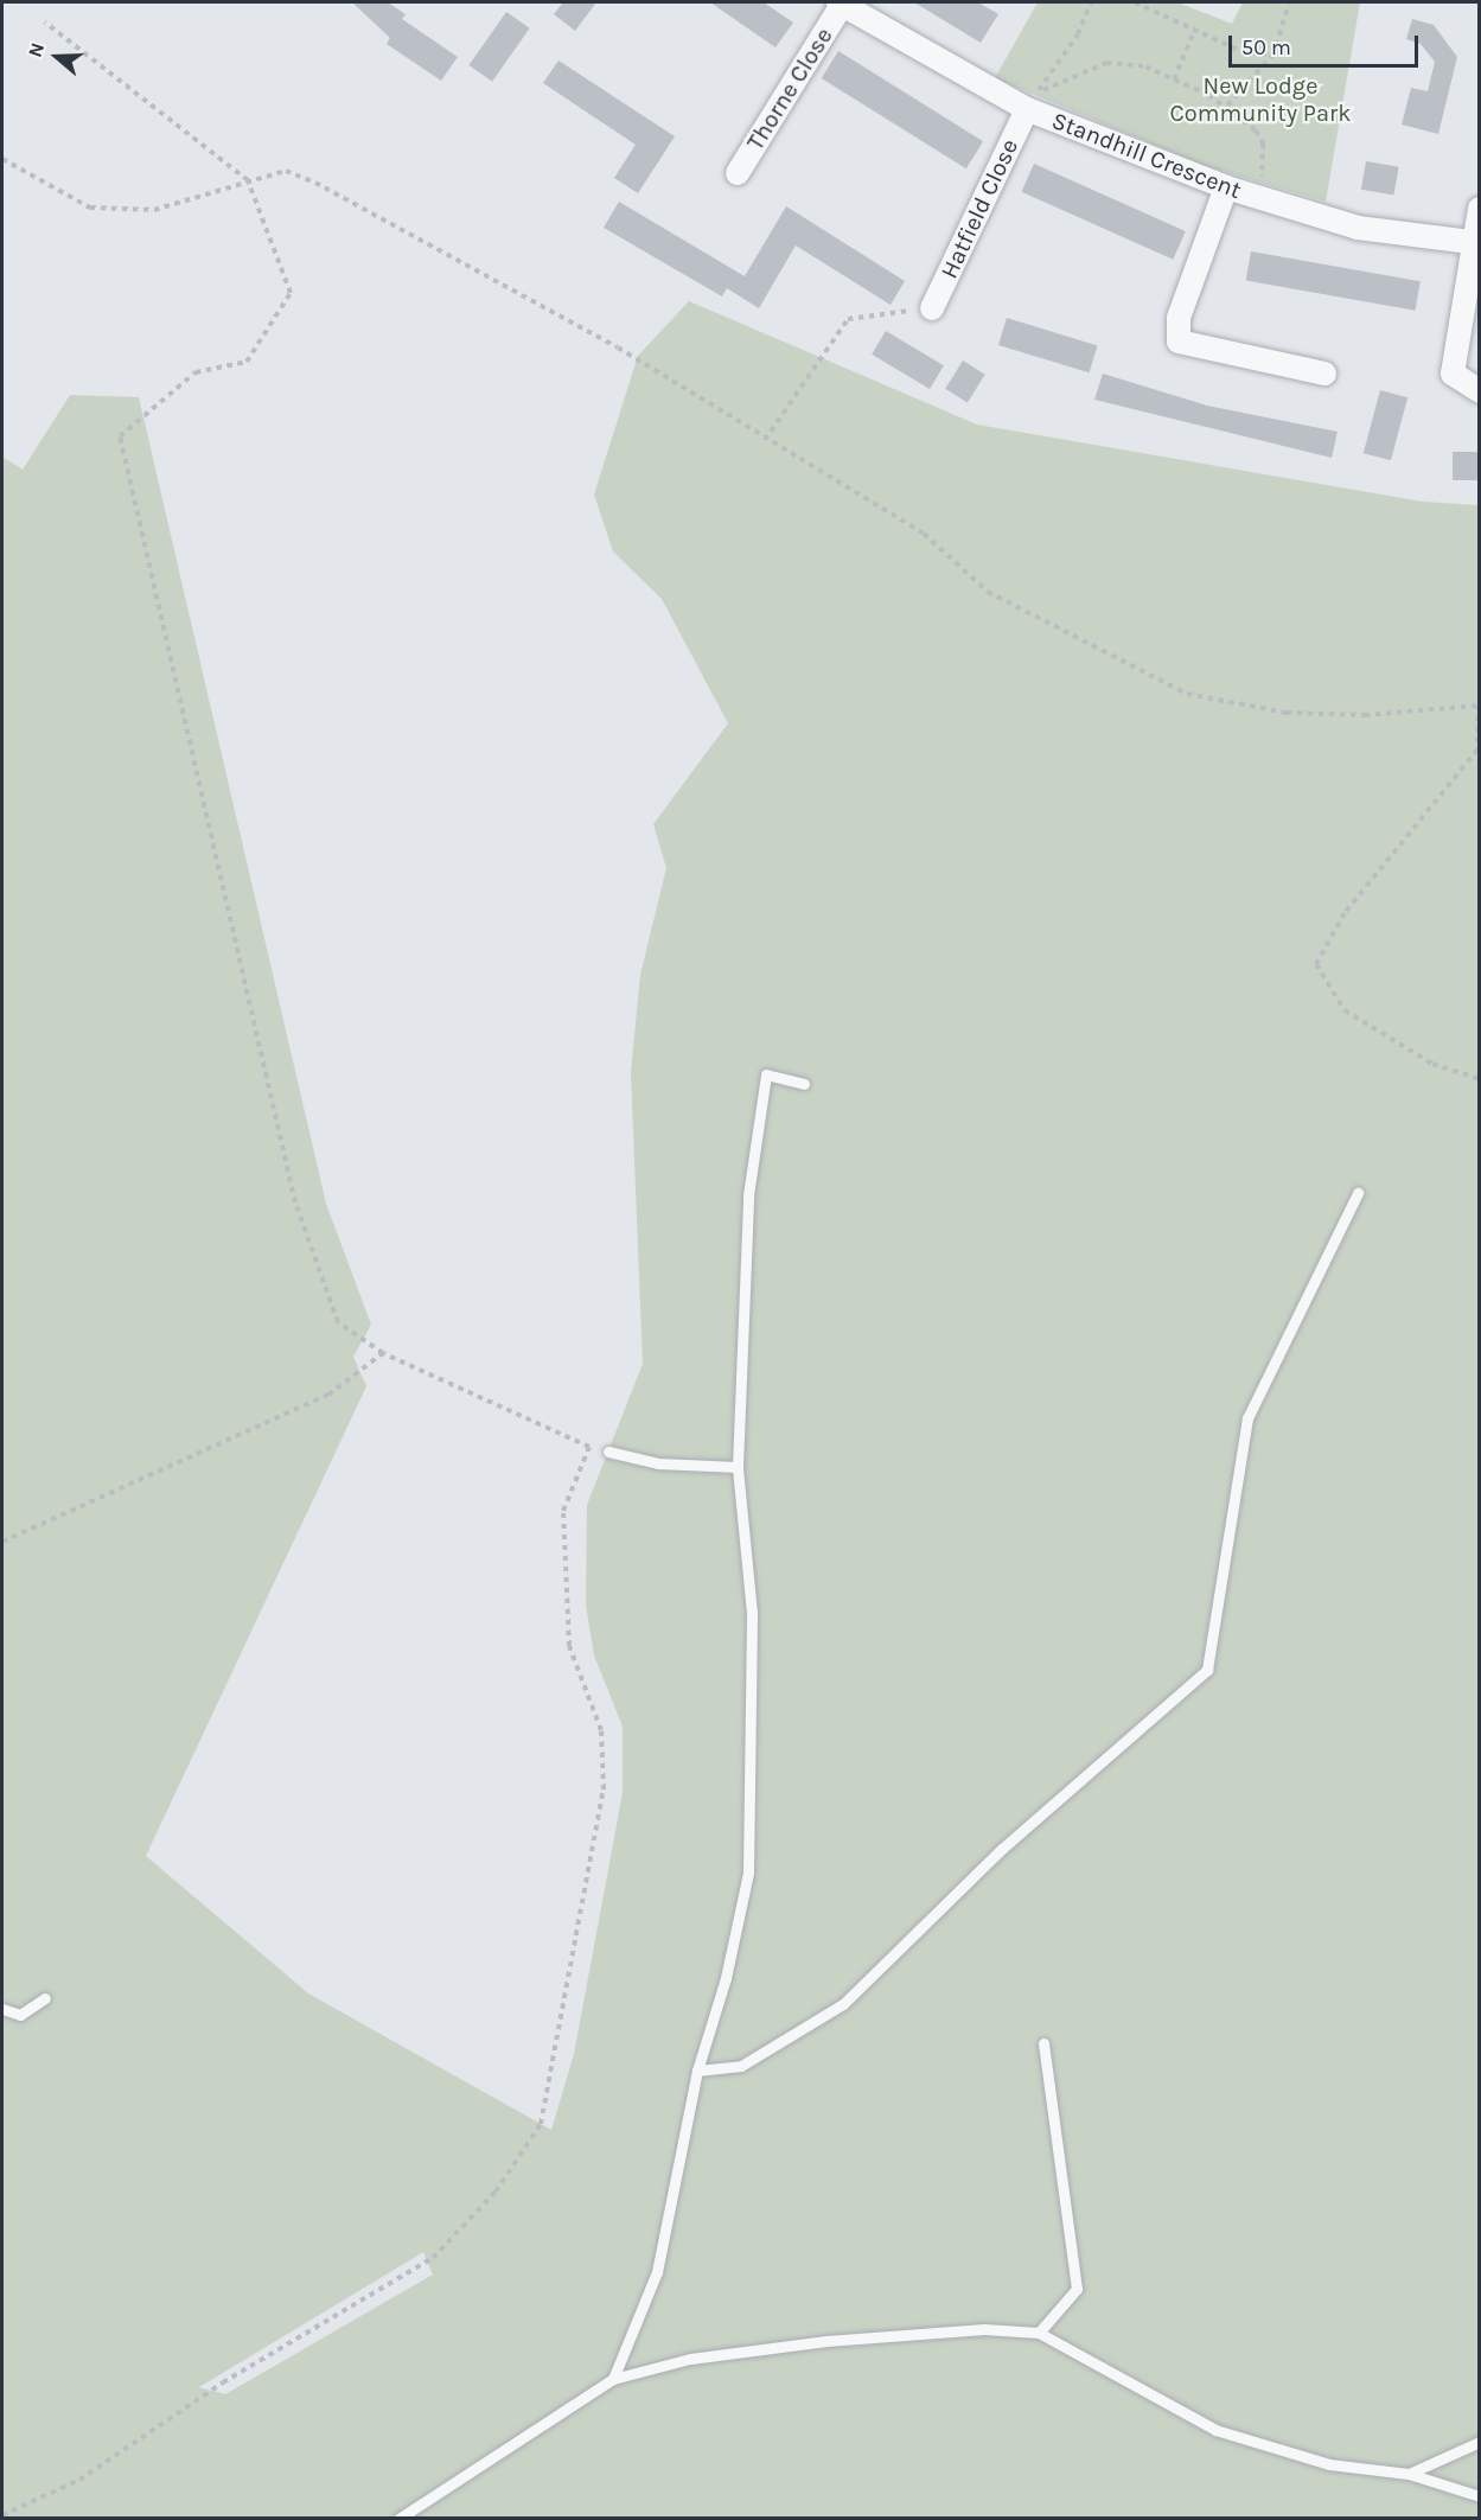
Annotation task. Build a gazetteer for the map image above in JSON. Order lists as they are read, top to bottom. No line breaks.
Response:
{"streets":{"street":["Thorne Close","Standhill Crescent","Hatfield Close"]},"crossings":[["Thorne Close","Standhill Crescent"],["Standhill Crescent","Hatfield Close"]],"parks":["New Lodge Community Park"],"scale_bar":"50 m","north":"left"}
